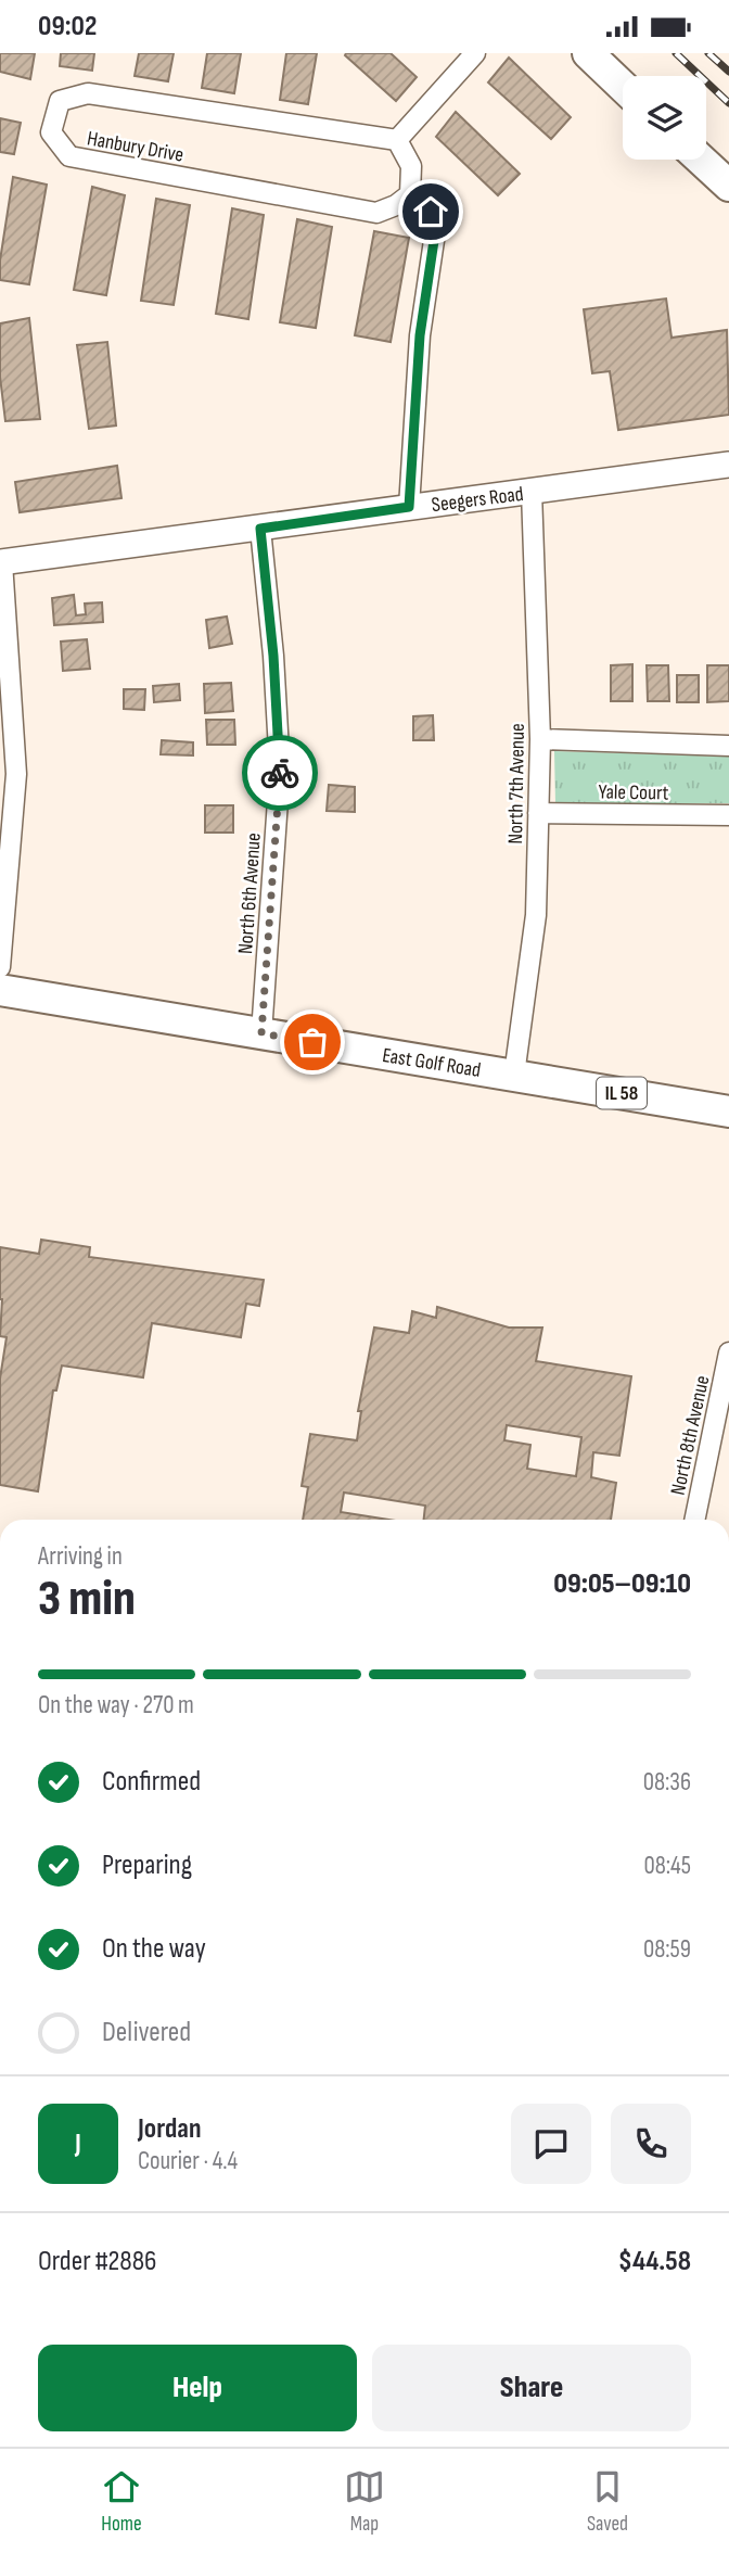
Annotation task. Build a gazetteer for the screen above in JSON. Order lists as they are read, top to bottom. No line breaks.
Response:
{"streets":{"main road":["East Golf Road","IL 58"],"street":["Hanbury Drive","Seegers Road","North 7th Avenue","Yale Court","North 6th Avenue","North 8th Avenue"]},"crossings":[["Seegers Road","North 7th Avenue"],["Seegers Road","North 6th Avenue"],["North 7th Avenue","Yale Court"],["North 7th Avenue","East Golf Road"],["North 6th Avenue","East Golf Road"]],"page":{"status":"09:02","heading":["3 min","Arriving in","09:05–09:10"],"panel":["Jordan","Courier · 4.4","Order #2886","$44.58"],"bar":"On the way · 270 m","list":[["Confirmed","08:36"],["Preparing","08:45"],["On the way","08:59"],"Delivered"],"round":"J","buttons":["Help","Share"],"tabs":["Home","Map","Saved"]}}
